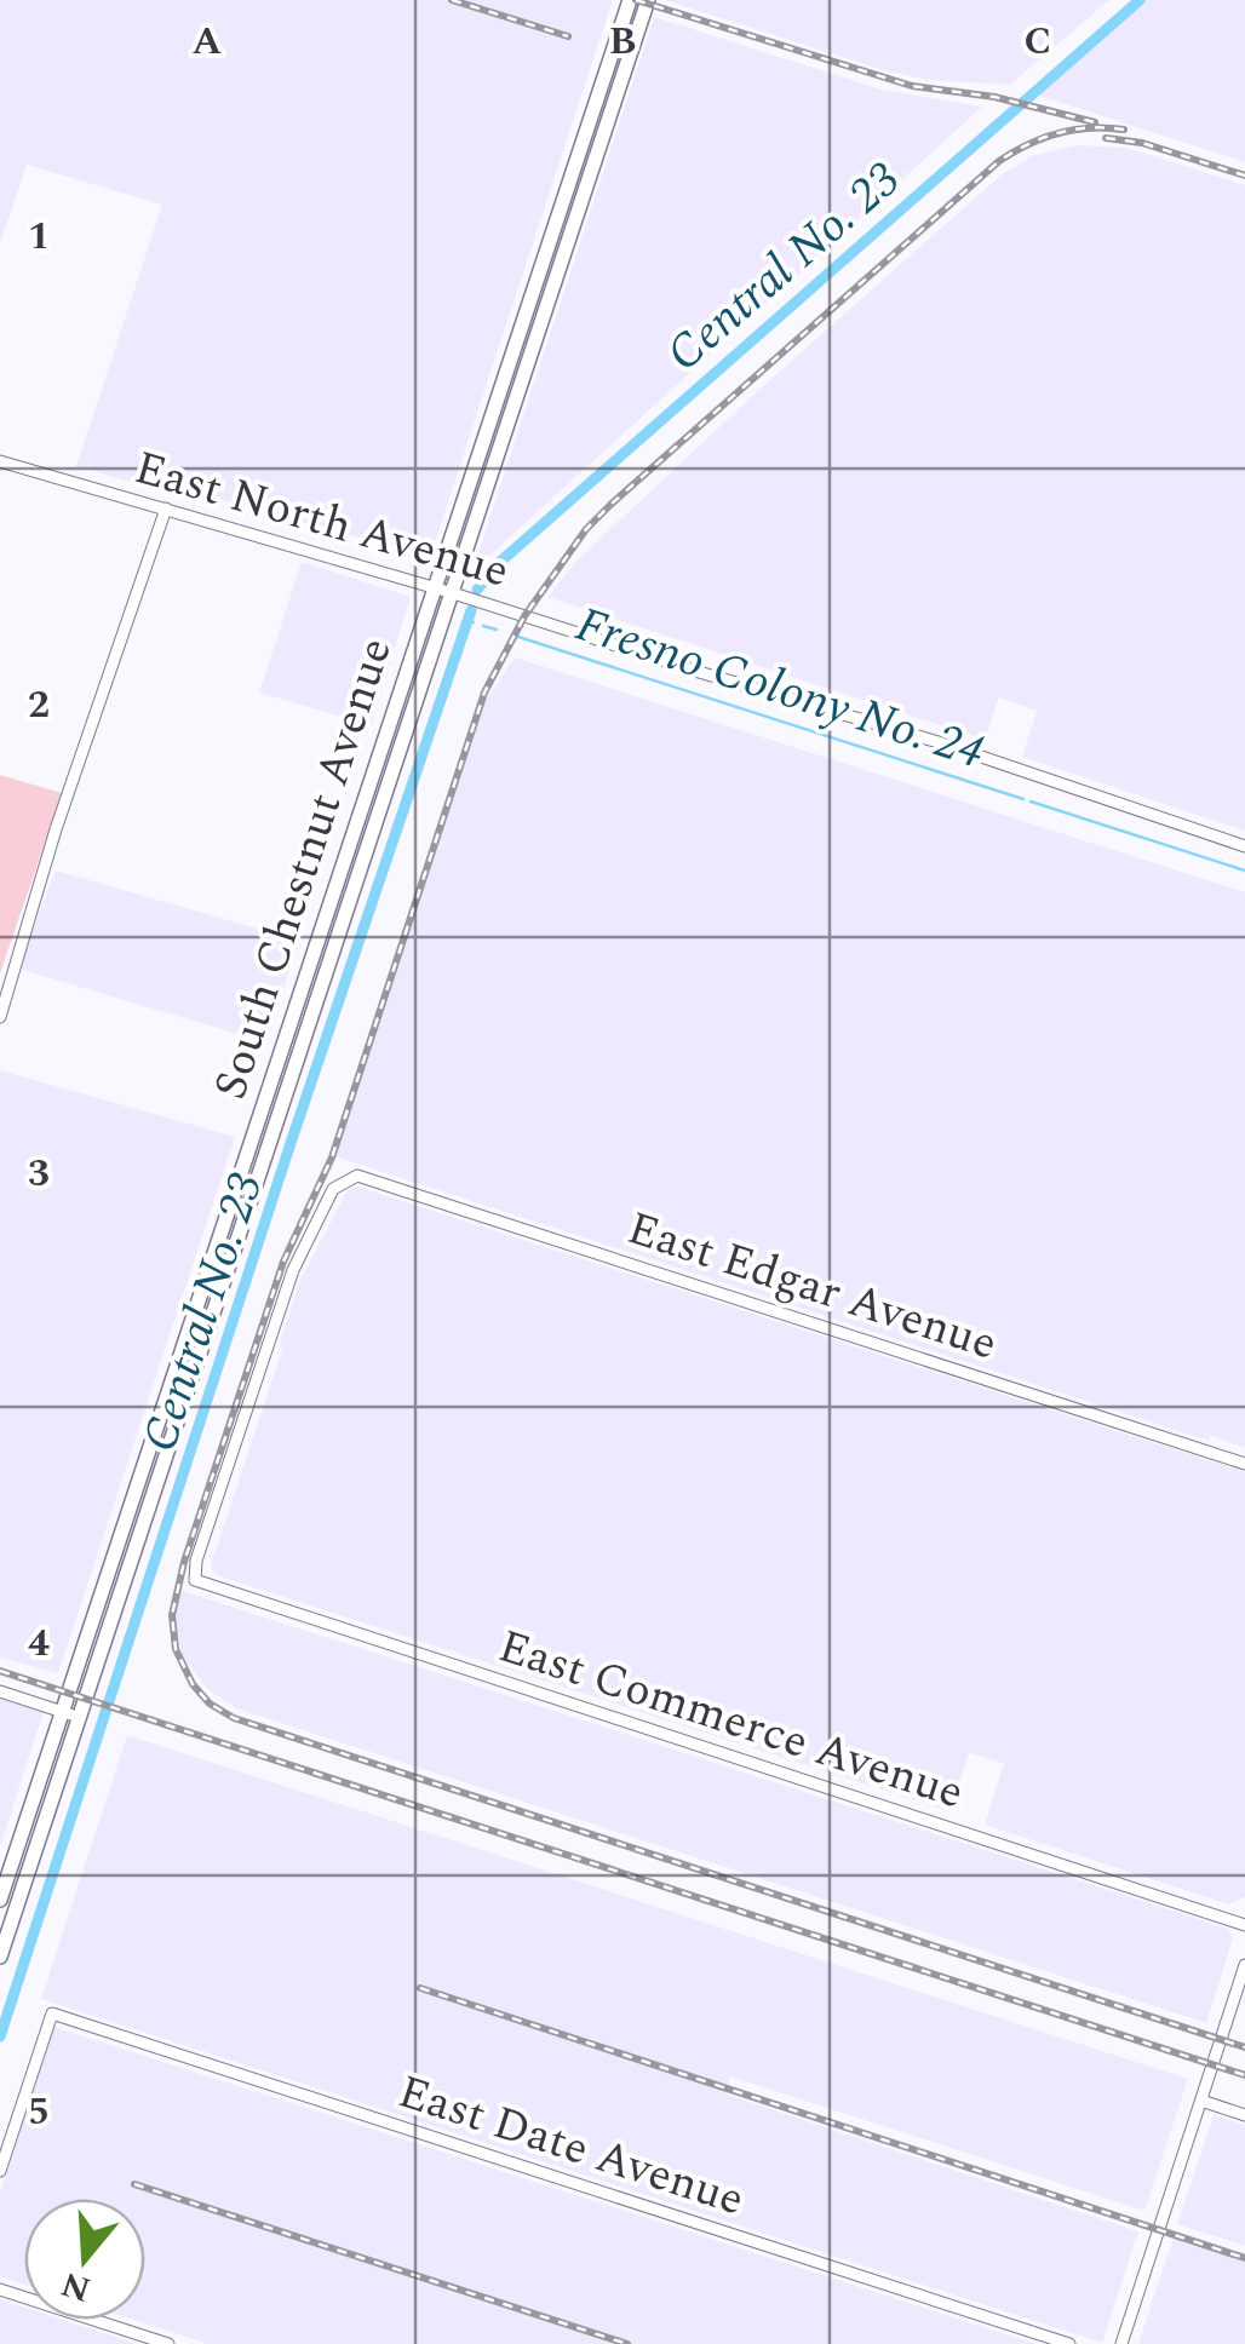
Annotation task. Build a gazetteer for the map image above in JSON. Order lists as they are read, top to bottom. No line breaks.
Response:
{"streets":{"main road":["South Chestnut Avenue"],"street":["East North Avenue","East Edgar Avenue","East Commerce Avenue","East Date Avenue"]},"crossings":[["East North Avenue","South Chestnut Avenue"],["East Edgar Avenue","East Commerce Avenue"]],"water":["Central No. 23","Fresno Colony No. 24"],"north":"bottom","grid":{"columns":["A","B","C"],"rows":["1","2","3","4","5"]}}
